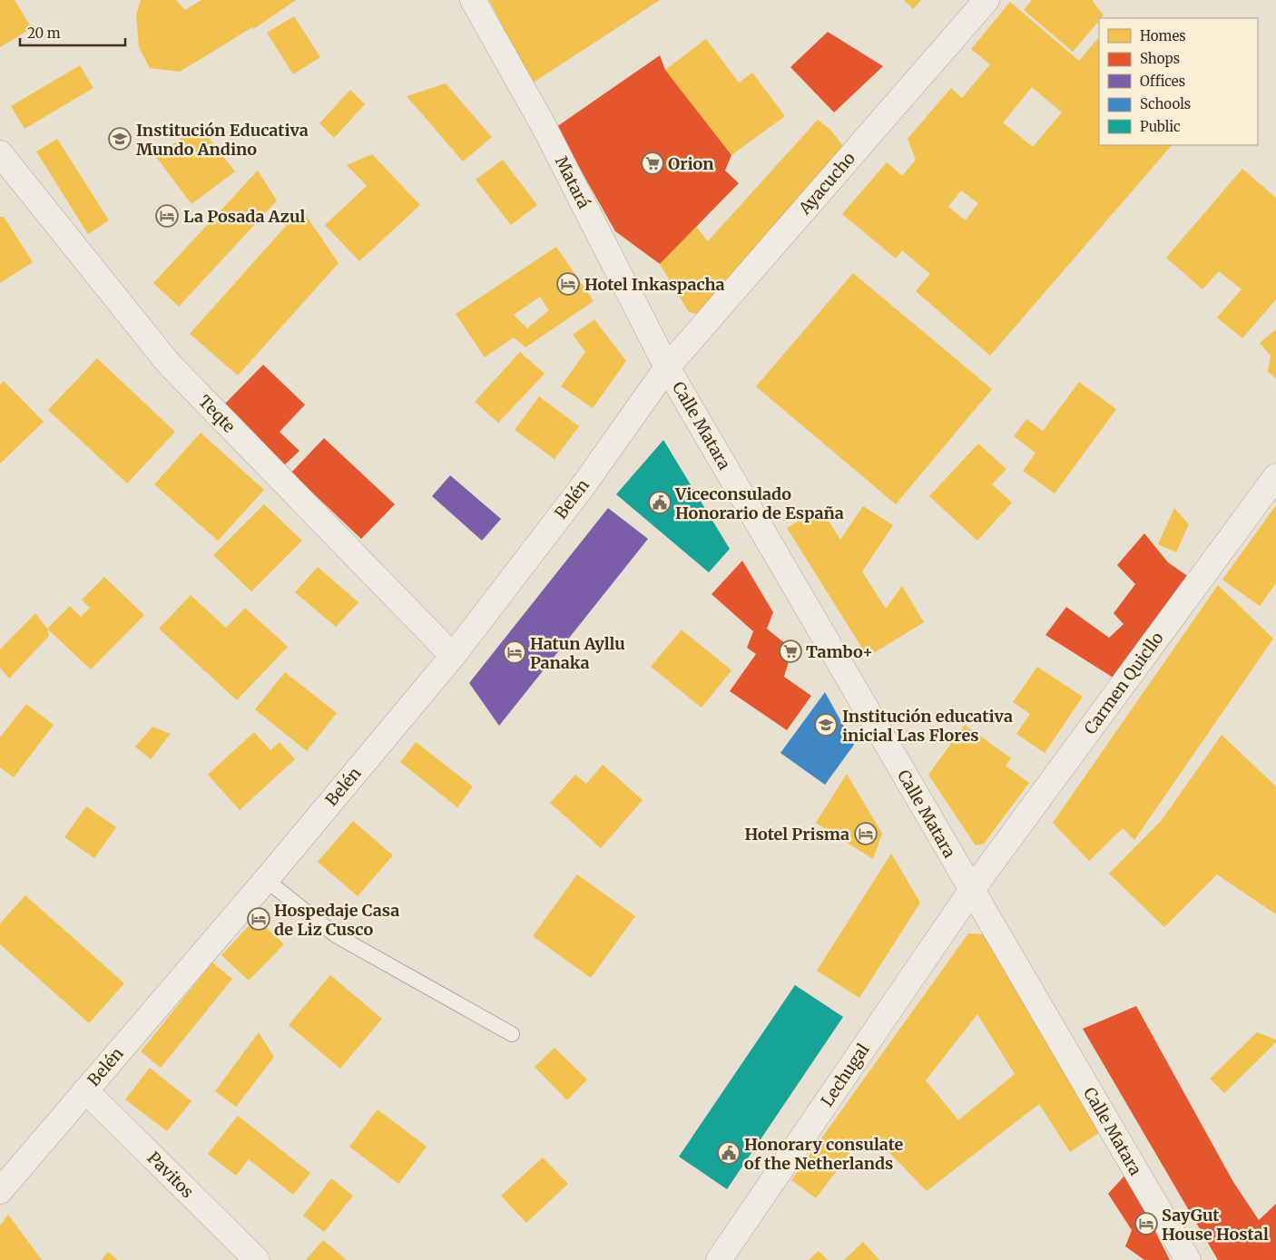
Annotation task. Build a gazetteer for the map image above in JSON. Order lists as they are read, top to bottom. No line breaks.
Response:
{"streets":{"street":["Matará","Ayacucho","Teqte","Calle Matara","Belén","Carmen Quicllo","Lechugal","Pavitos"]},"crossings":[["Matará","Ayacucho"],["Matará","Calle Matara"],["Matará","Belén"],["Ayacucho","Calle Matara"],["Ayacucho","Belén"],["Teqte","Belén"],["Calle Matara","Belén"],["Calle Matara","Carmen Quicllo"],["Calle Matara","Lechugal"],["Belén","Pavitos"],["Carmen Quicllo","Lechugal"]],"places":{"school or university":["Institución Educativa Mundo Andino","Institución educativa inicial Las Flores"],"supermarket":["Orion","Tambo+"],"hotel":["La Posada Azul","Hotel Inkaspacha","Hatun Ayllu Panaka","Hotel Prisma","Hospedaje Casa de Liz Cusco","SayGut House Hostal"],"public building":["Viceconsulado Honorario de España","Honorary consulate of the Netherlands"]},"legend":["Homes","Shops","Offices","Schools","Public"],"scale_bar":"20 m"}
